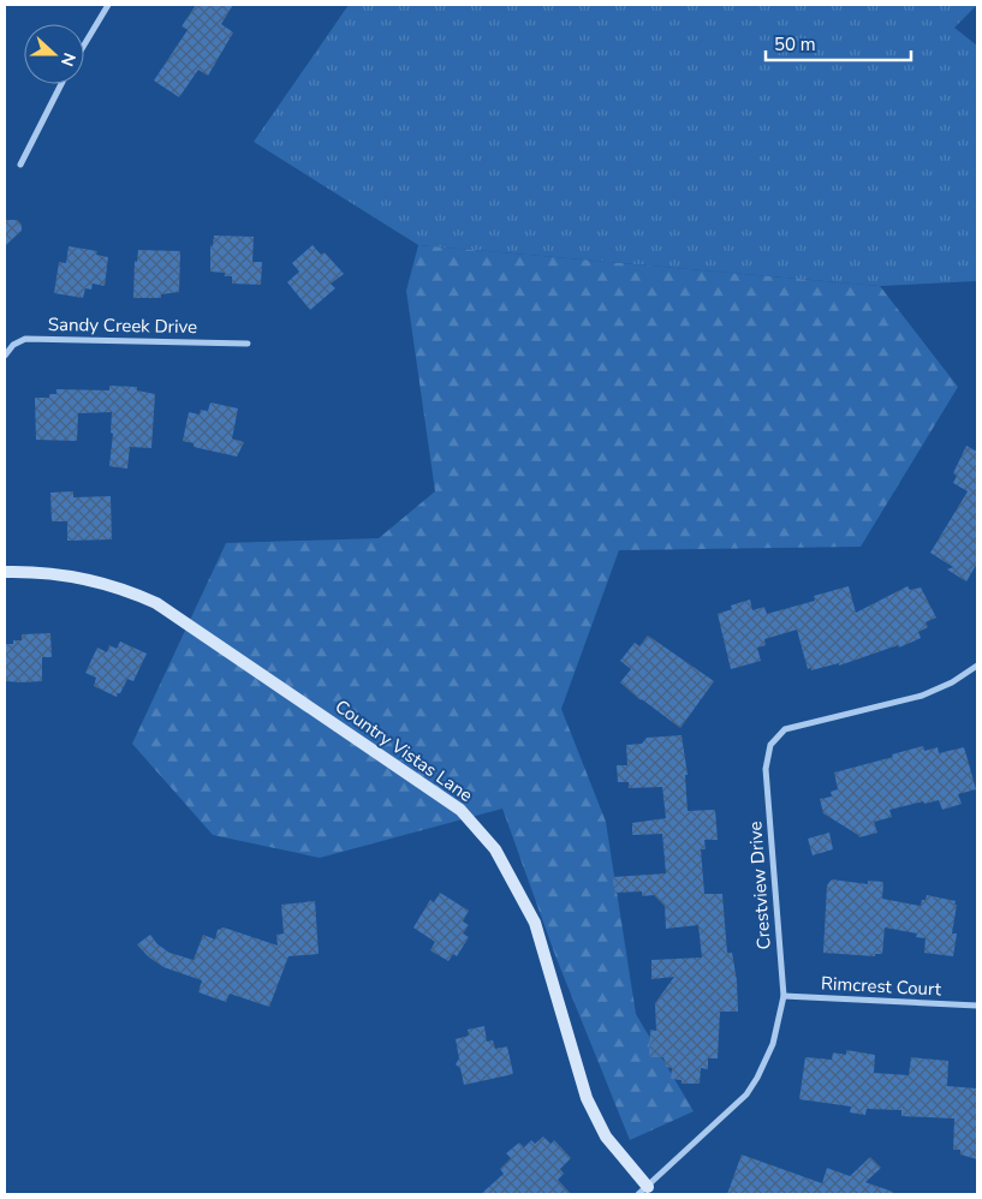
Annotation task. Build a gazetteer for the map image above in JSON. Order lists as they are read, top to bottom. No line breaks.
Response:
{"streets":{"street":["Sandy Creek Drive","Country Vistas Lane","Crestview Drive","Rimcrest Court"]},"crossings":[["Country Vistas Lane","Crestview Drive"],["Crestview Drive","Rimcrest Court"]],"scale_bar":"50 m","north":"right"}
